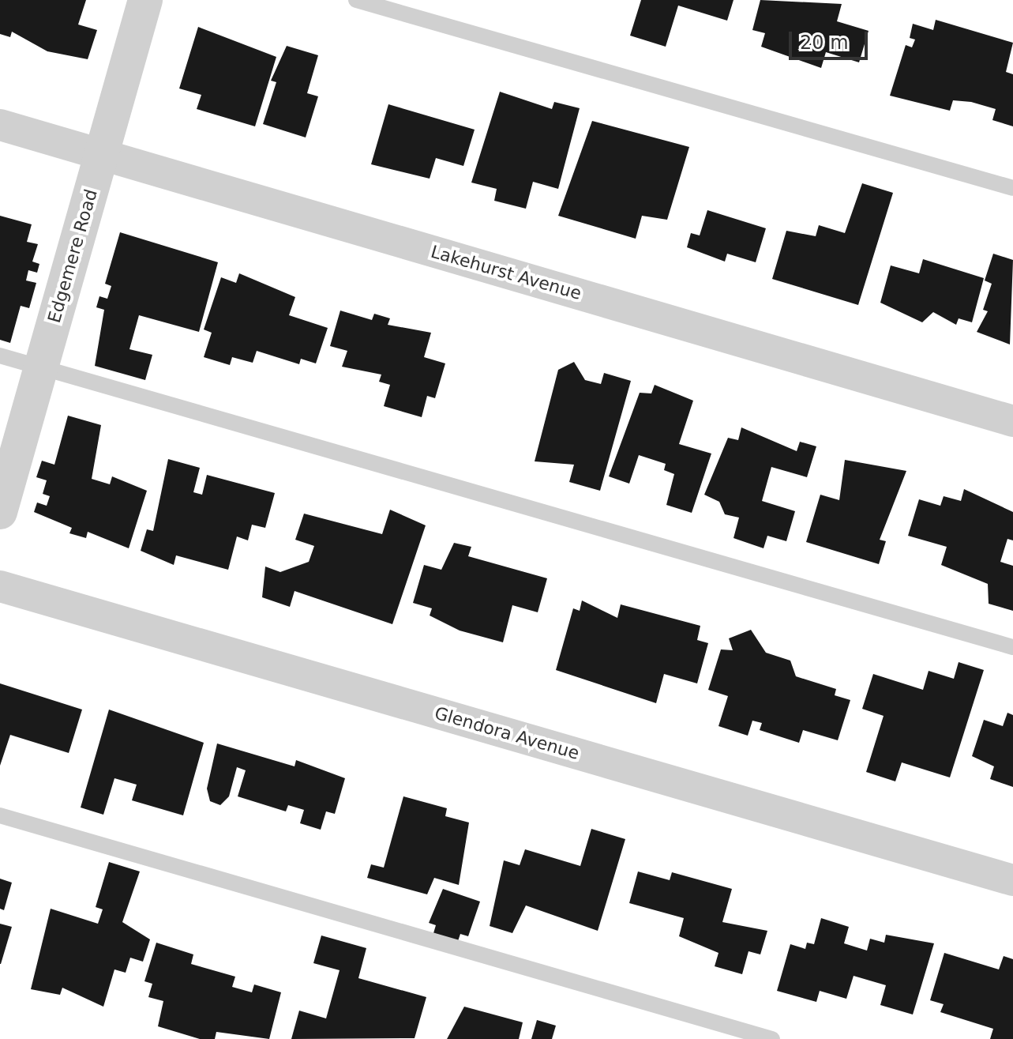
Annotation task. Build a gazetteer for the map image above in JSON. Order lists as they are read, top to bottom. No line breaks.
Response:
{"streets":{"street":["Edgemere Road","Lakehurst Avenue","Glendora Avenue"]},"crossings":[["Edgemere Road","Lakehurst Avenue"]],"scale_bar":"20 m"}
